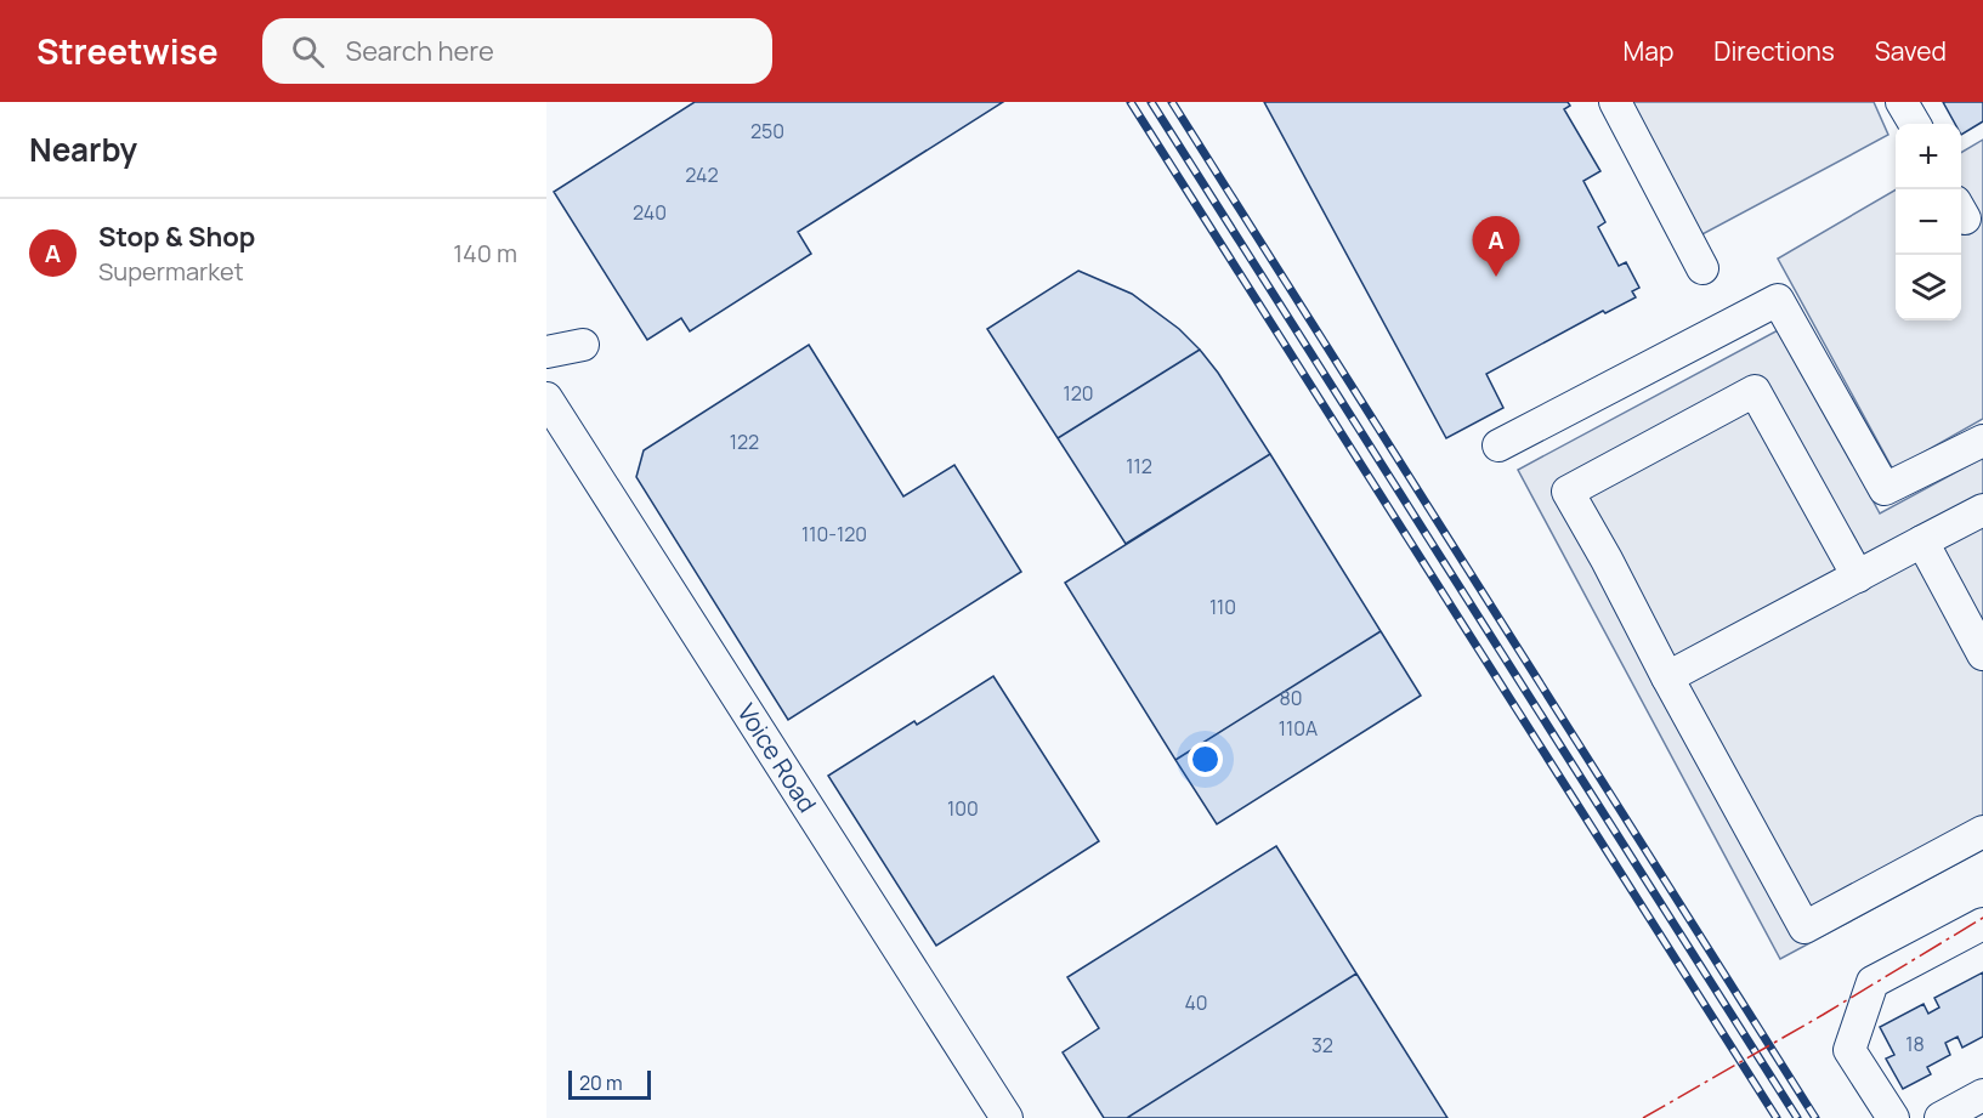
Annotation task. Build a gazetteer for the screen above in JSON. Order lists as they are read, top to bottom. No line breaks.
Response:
{"streets":{"street":["Voice Road"]},"house_numbers":["250","242","240","120","122","112","110-120","110","80","110A","100","40","18","32"],"scale_bar":"20 m","page":{"header":"Streetwise","search":"Search here","nav":["Map","Directions","Saved"],"heading":"Nearby","map_buttons":["+","−"],"list":[{"mark":"A","name":"Stop & Shop","note":"Supermarket","value":"140 m"}],"pins":"A","scale":"20 m"}}
